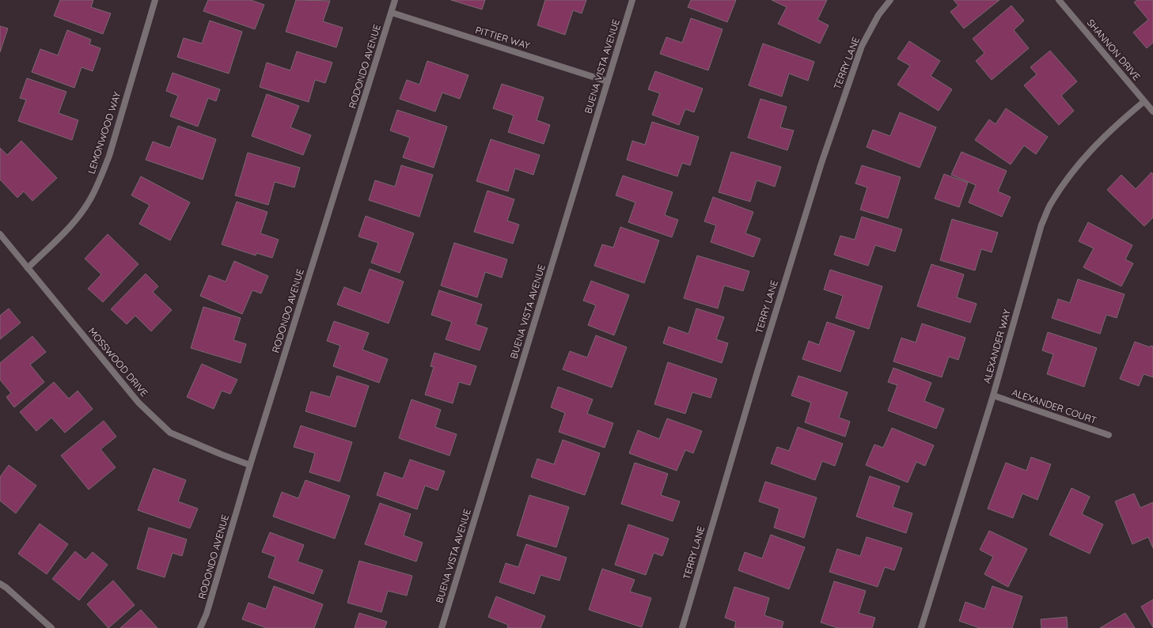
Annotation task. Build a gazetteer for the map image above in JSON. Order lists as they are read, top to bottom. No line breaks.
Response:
{"streets":{"street":["PITTIER WAY","SHANNON DRIVE","TERRY LANE","RODONDO AVENUE","BUENA VISTA AVENUE","LEMONWOOD WAY","ALEXANDER WAY","MOSSWOOD DRIVE","ALEXANDER COURT"]},"crossings":[["PITTIER WAY","RODONDO AVENUE"],["PITTIER WAY","BUENA VISTA AVENUE"],["SHANNON DRIVE","ALEXANDER WAY"],["RODONDO AVENUE","MOSSWOOD DRIVE"],["LEMONWOOD WAY","MOSSWOOD DRIVE"],["ALEXANDER WAY","ALEXANDER COURT"]]}
